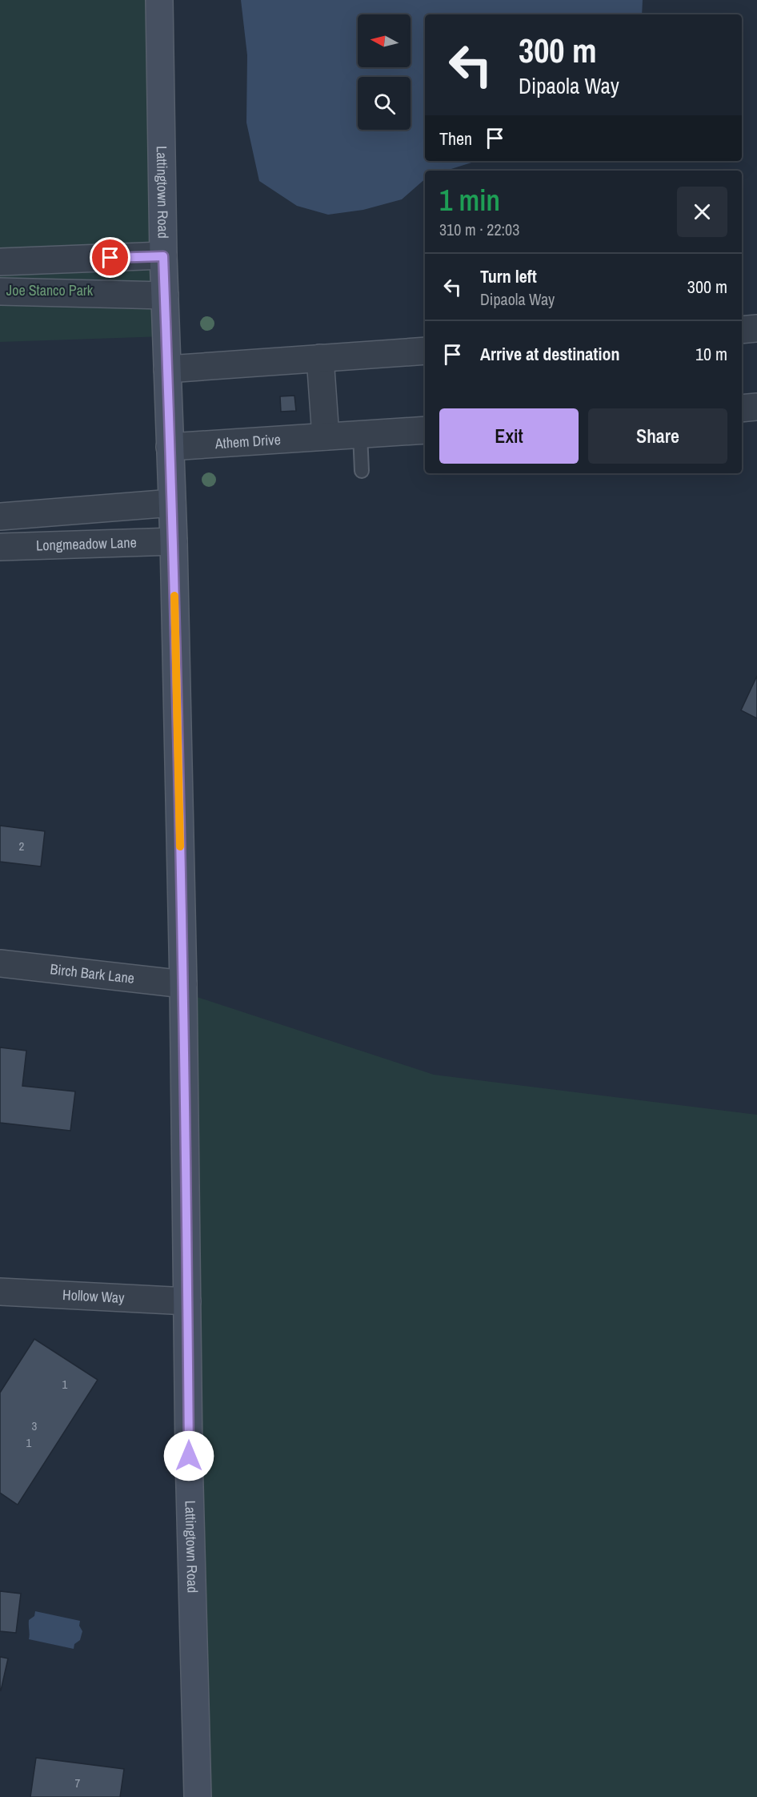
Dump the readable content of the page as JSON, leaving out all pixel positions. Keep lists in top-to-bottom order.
{
  "streets": {
    "street": [
      "Lattingtown Road",
      "Athem Drive",
      "Longmeadow Lane",
      "Birch Bark Lane",
      "Hollow Way"
    ]
  },
  "crossings": [
    ["Lattingtown Road", "Athem Drive"],
    ["Lattingtown Road", "Longmeadow Lane"],
    ["Lattingtown Road", "Birch Bark Lane"],
    ["Lattingtown Road", "Hollow Way"]
  ],
  "parks": ["Joe Stanco Park"],
  "house_numbers": [
    "2",
    "1",
    "3",
    "1",
    "7"
  ],
  "north": "left",
  "page": {
    "turn": ["300 m", "Dipaola Way"],
    "then": "Then",
    "heading": ["1 min", "310 m · 22:03"],
    "list": [
      {
        "name": "Turn left",
        "note": "Dipaola Way",
        "value": "300 m"
      },
      {
        "name": "Arrive at destination",
        "value": "10 m"
      }
    ],
    "buttons": ["Exit", "Share"]
  }
}
